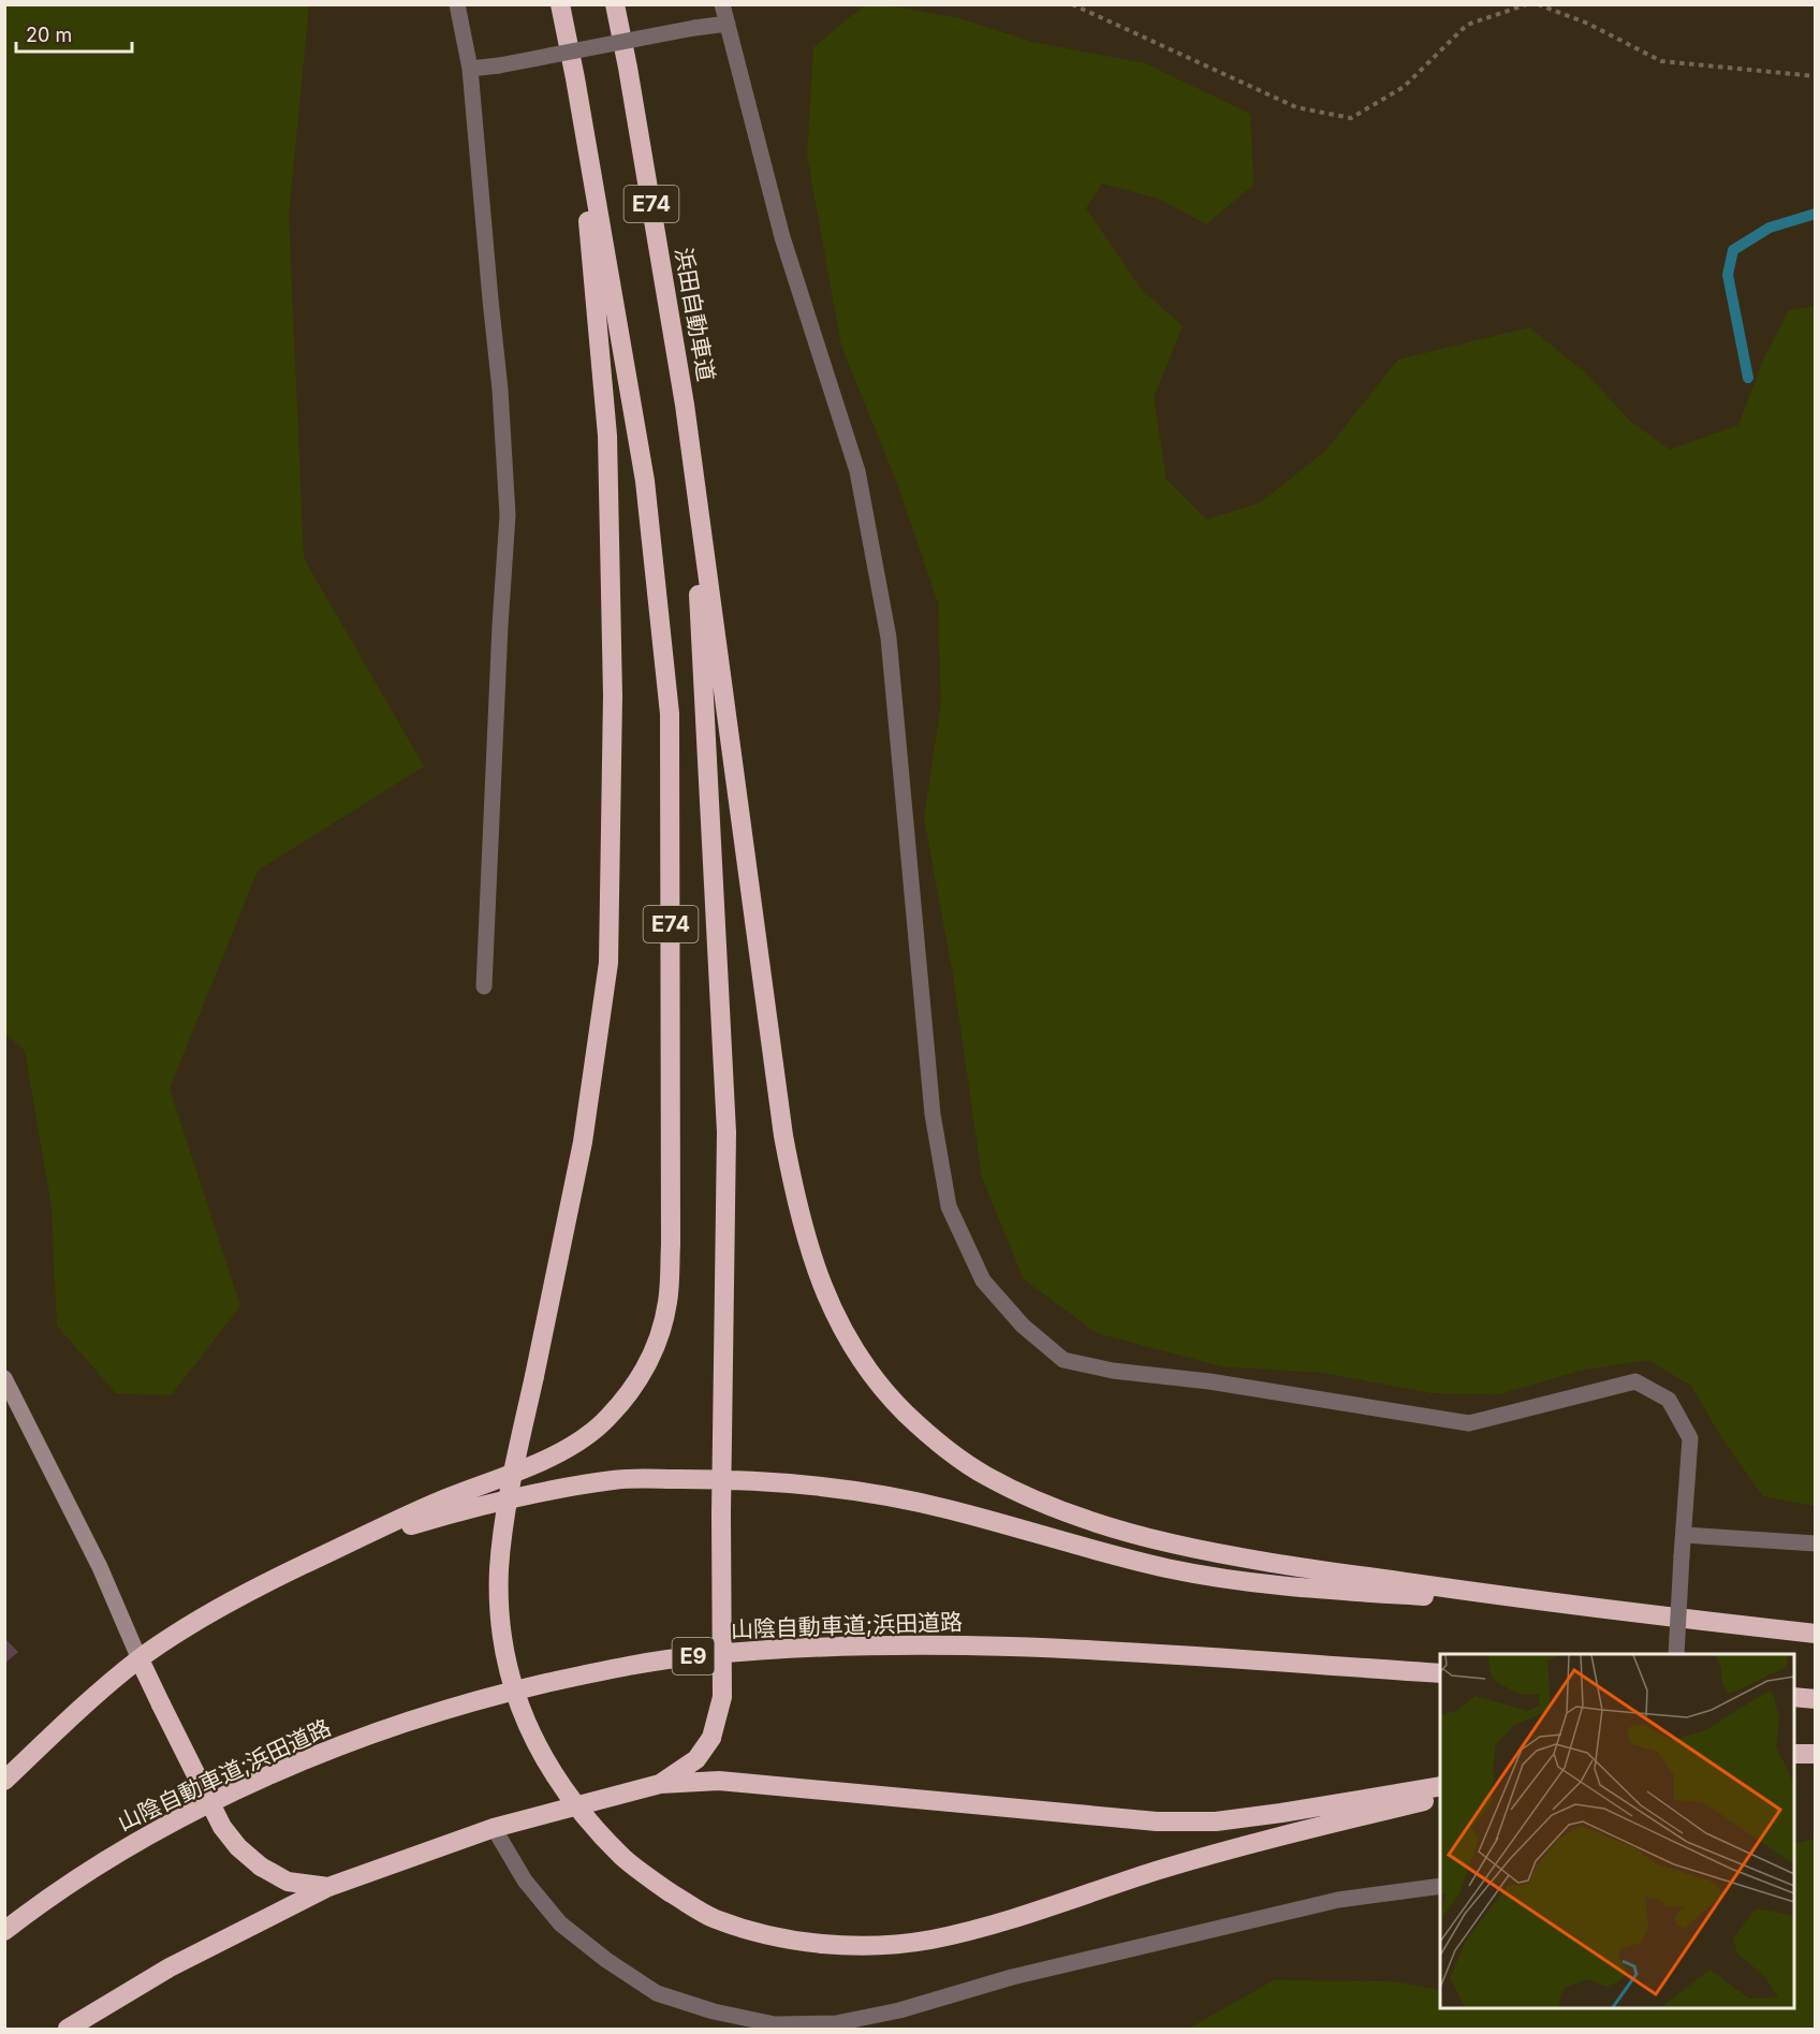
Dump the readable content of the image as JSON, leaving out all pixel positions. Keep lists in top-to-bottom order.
{
  "streets": {
    "highway": [
      "E74",
      "浜田自動車道",
      "山陰自動車道;浜田道路",
      "E9"
    ]
  },
  "scale_bar": "20 m"
}
